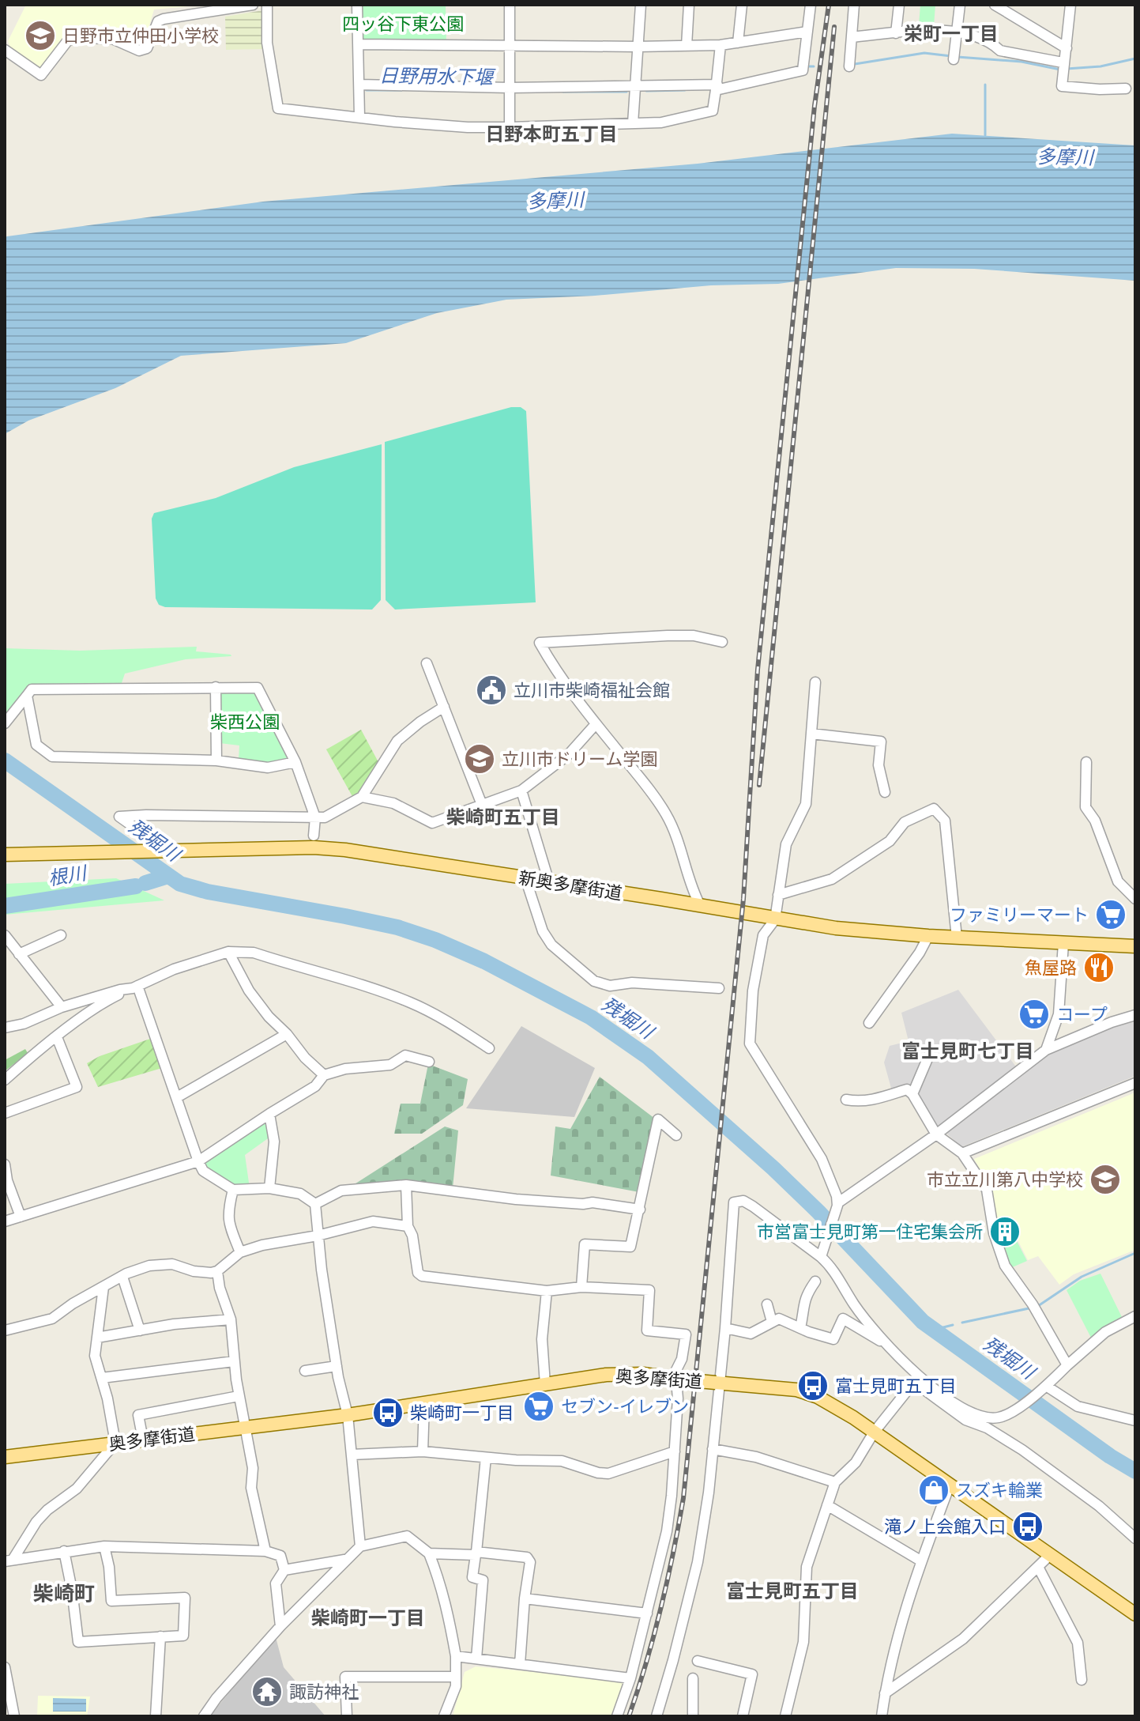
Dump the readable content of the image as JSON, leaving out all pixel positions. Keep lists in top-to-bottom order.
{
  "streets": {
    "main road": ["新奥多摩街道", "奥多摩街道"]
  },
  "districts": [
    "栄町一丁目",
    "日野本町五丁目",
    "柴崎町五丁目",
    "富士見町七丁目",
    "富士見町五丁目",
    "柴崎町",
    "柴崎町一丁目"
  ],
  "water": [
    "日野用水下堰",
    "多摩川",
    "残堀川",
    "根川"
  ],
  "parks": ["四ッ谷下東公園", "柴西公園"],
  "places": {
    "school or university": ["日野市立仲田小学校", "立川市ドリーム学園", "市立立川第八中学校"],
    "public building": ["立川市柴崎福祉会館"],
    "supermarket": ["ファミリーマート", "コープ", "セブン-イレブン"],
    "restaurant": ["魚屋路"],
    "building": ["市営富士見町第一住宅集会所"],
    "bus stop": ["富士見町五丁目", "柴崎町一丁目", "滝ノ上会館入口"],
    "shop": ["スズキ輪業"],
    "temple": ["諏訪神社"]
  }
}
